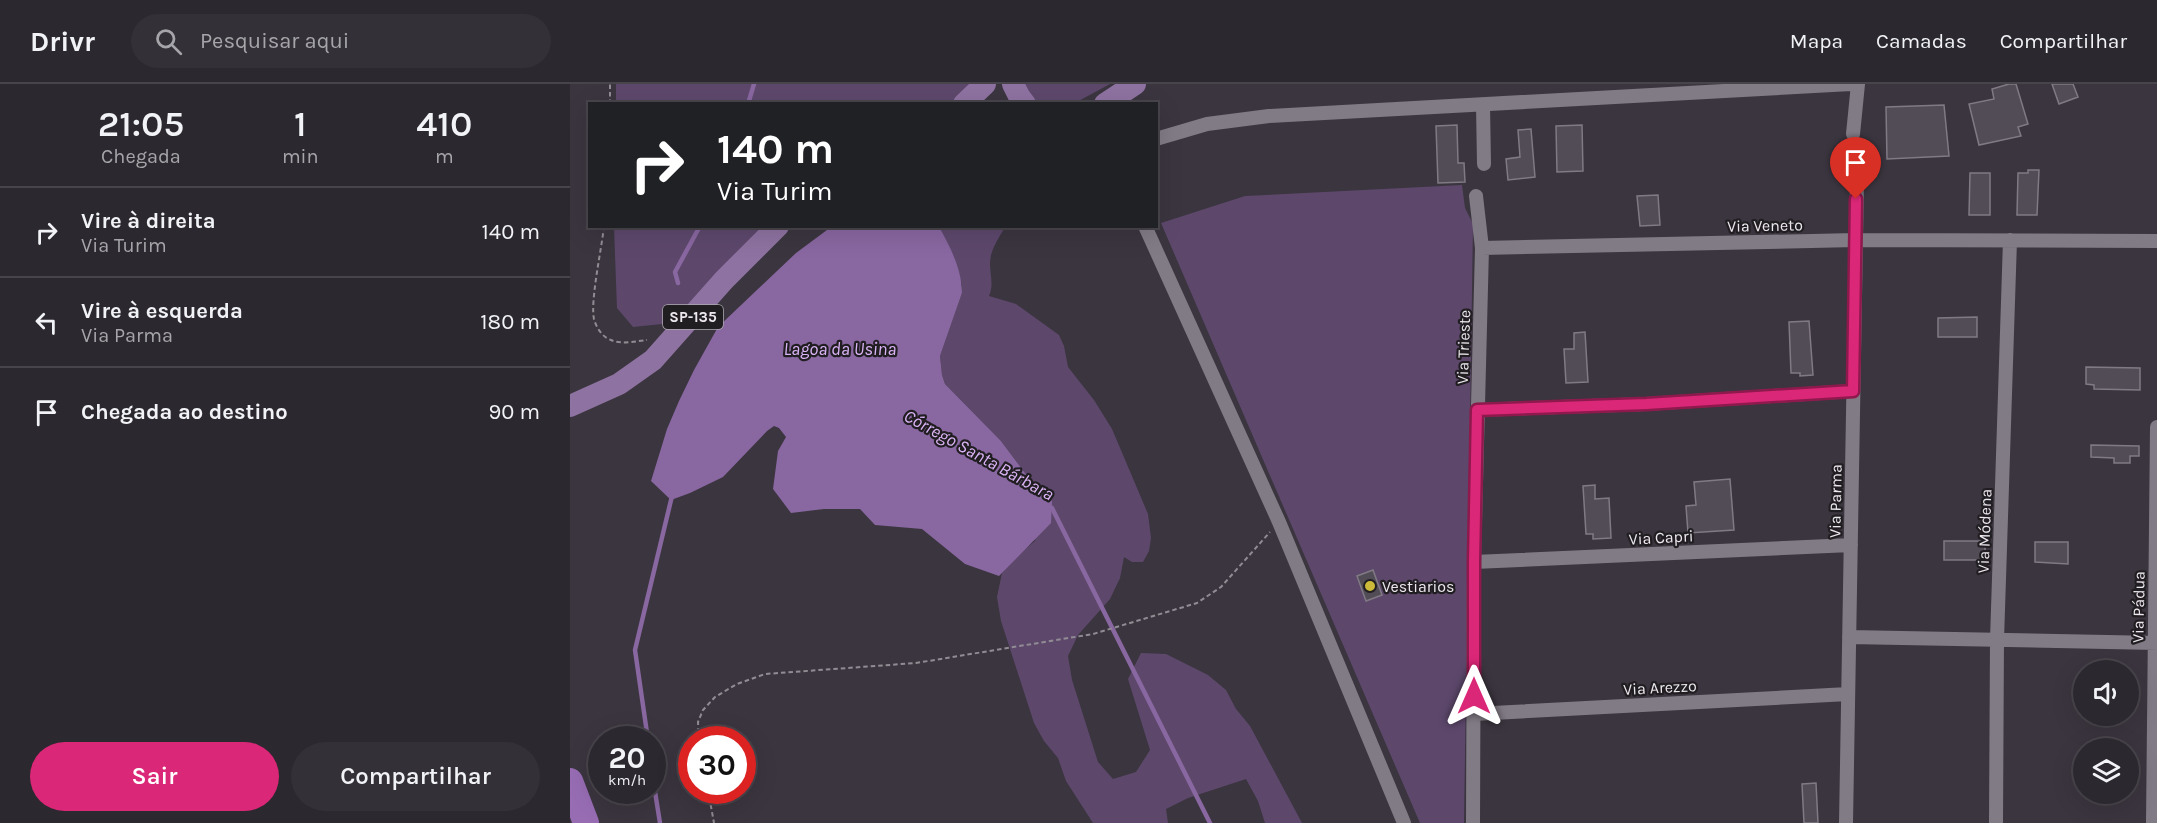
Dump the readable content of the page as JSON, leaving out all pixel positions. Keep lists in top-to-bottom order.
{
  "streets": {
    "main road": ["SP-135"],
    "street": [
      "Via Veneto",
      "Via Trieste",
      "Via Parma",
      "Via Módena",
      "Via Capri",
      "Via Pádua",
      "Via Arezzo"
    ]
  },
  "crossings": [
    ["Via Veneto", "Via Trieste"],
    ["Via Veneto", "Via Parma"],
    ["Via Veneto", "Via Módena"],
    ["Via Trieste", "Via Capri"],
    ["Via Trieste", "Via Arezzo"],
    ["Via Parma", "Via Capri"],
    ["Via Parma", "Via Arezzo"]
  ],
  "water": ["Lagoa da Usina", "Córrego Santa Bárbara"],
  "places": ["Vestiarios"],
  "page": {
    "header": "Drivr",
    "search": "Pesquisar aqui",
    "nav": ["Mapa", "Camadas", "Compartilhar"],
    "eta": [
      "21:05",
      "Chegada",
      "1",
      "min",
      "410",
      "m"
    ],
    "turn": ["140 m", "Via Turim"],
    "list": [
      {
        "name": "Vire à direita",
        "note": "Via Turim",
        "value": "140 m"
      },
      {
        "name": "Vire à esquerda",
        "note": "Via Parma",
        "value": "180 m"
      },
      {
        "name": "Chegada ao destino",
        "value": "90 m"
      }
    ],
    "speed": "20 km/h",
    "limit": "30",
    "buttons": ["Sair", "Compartilhar"]
  }
}
